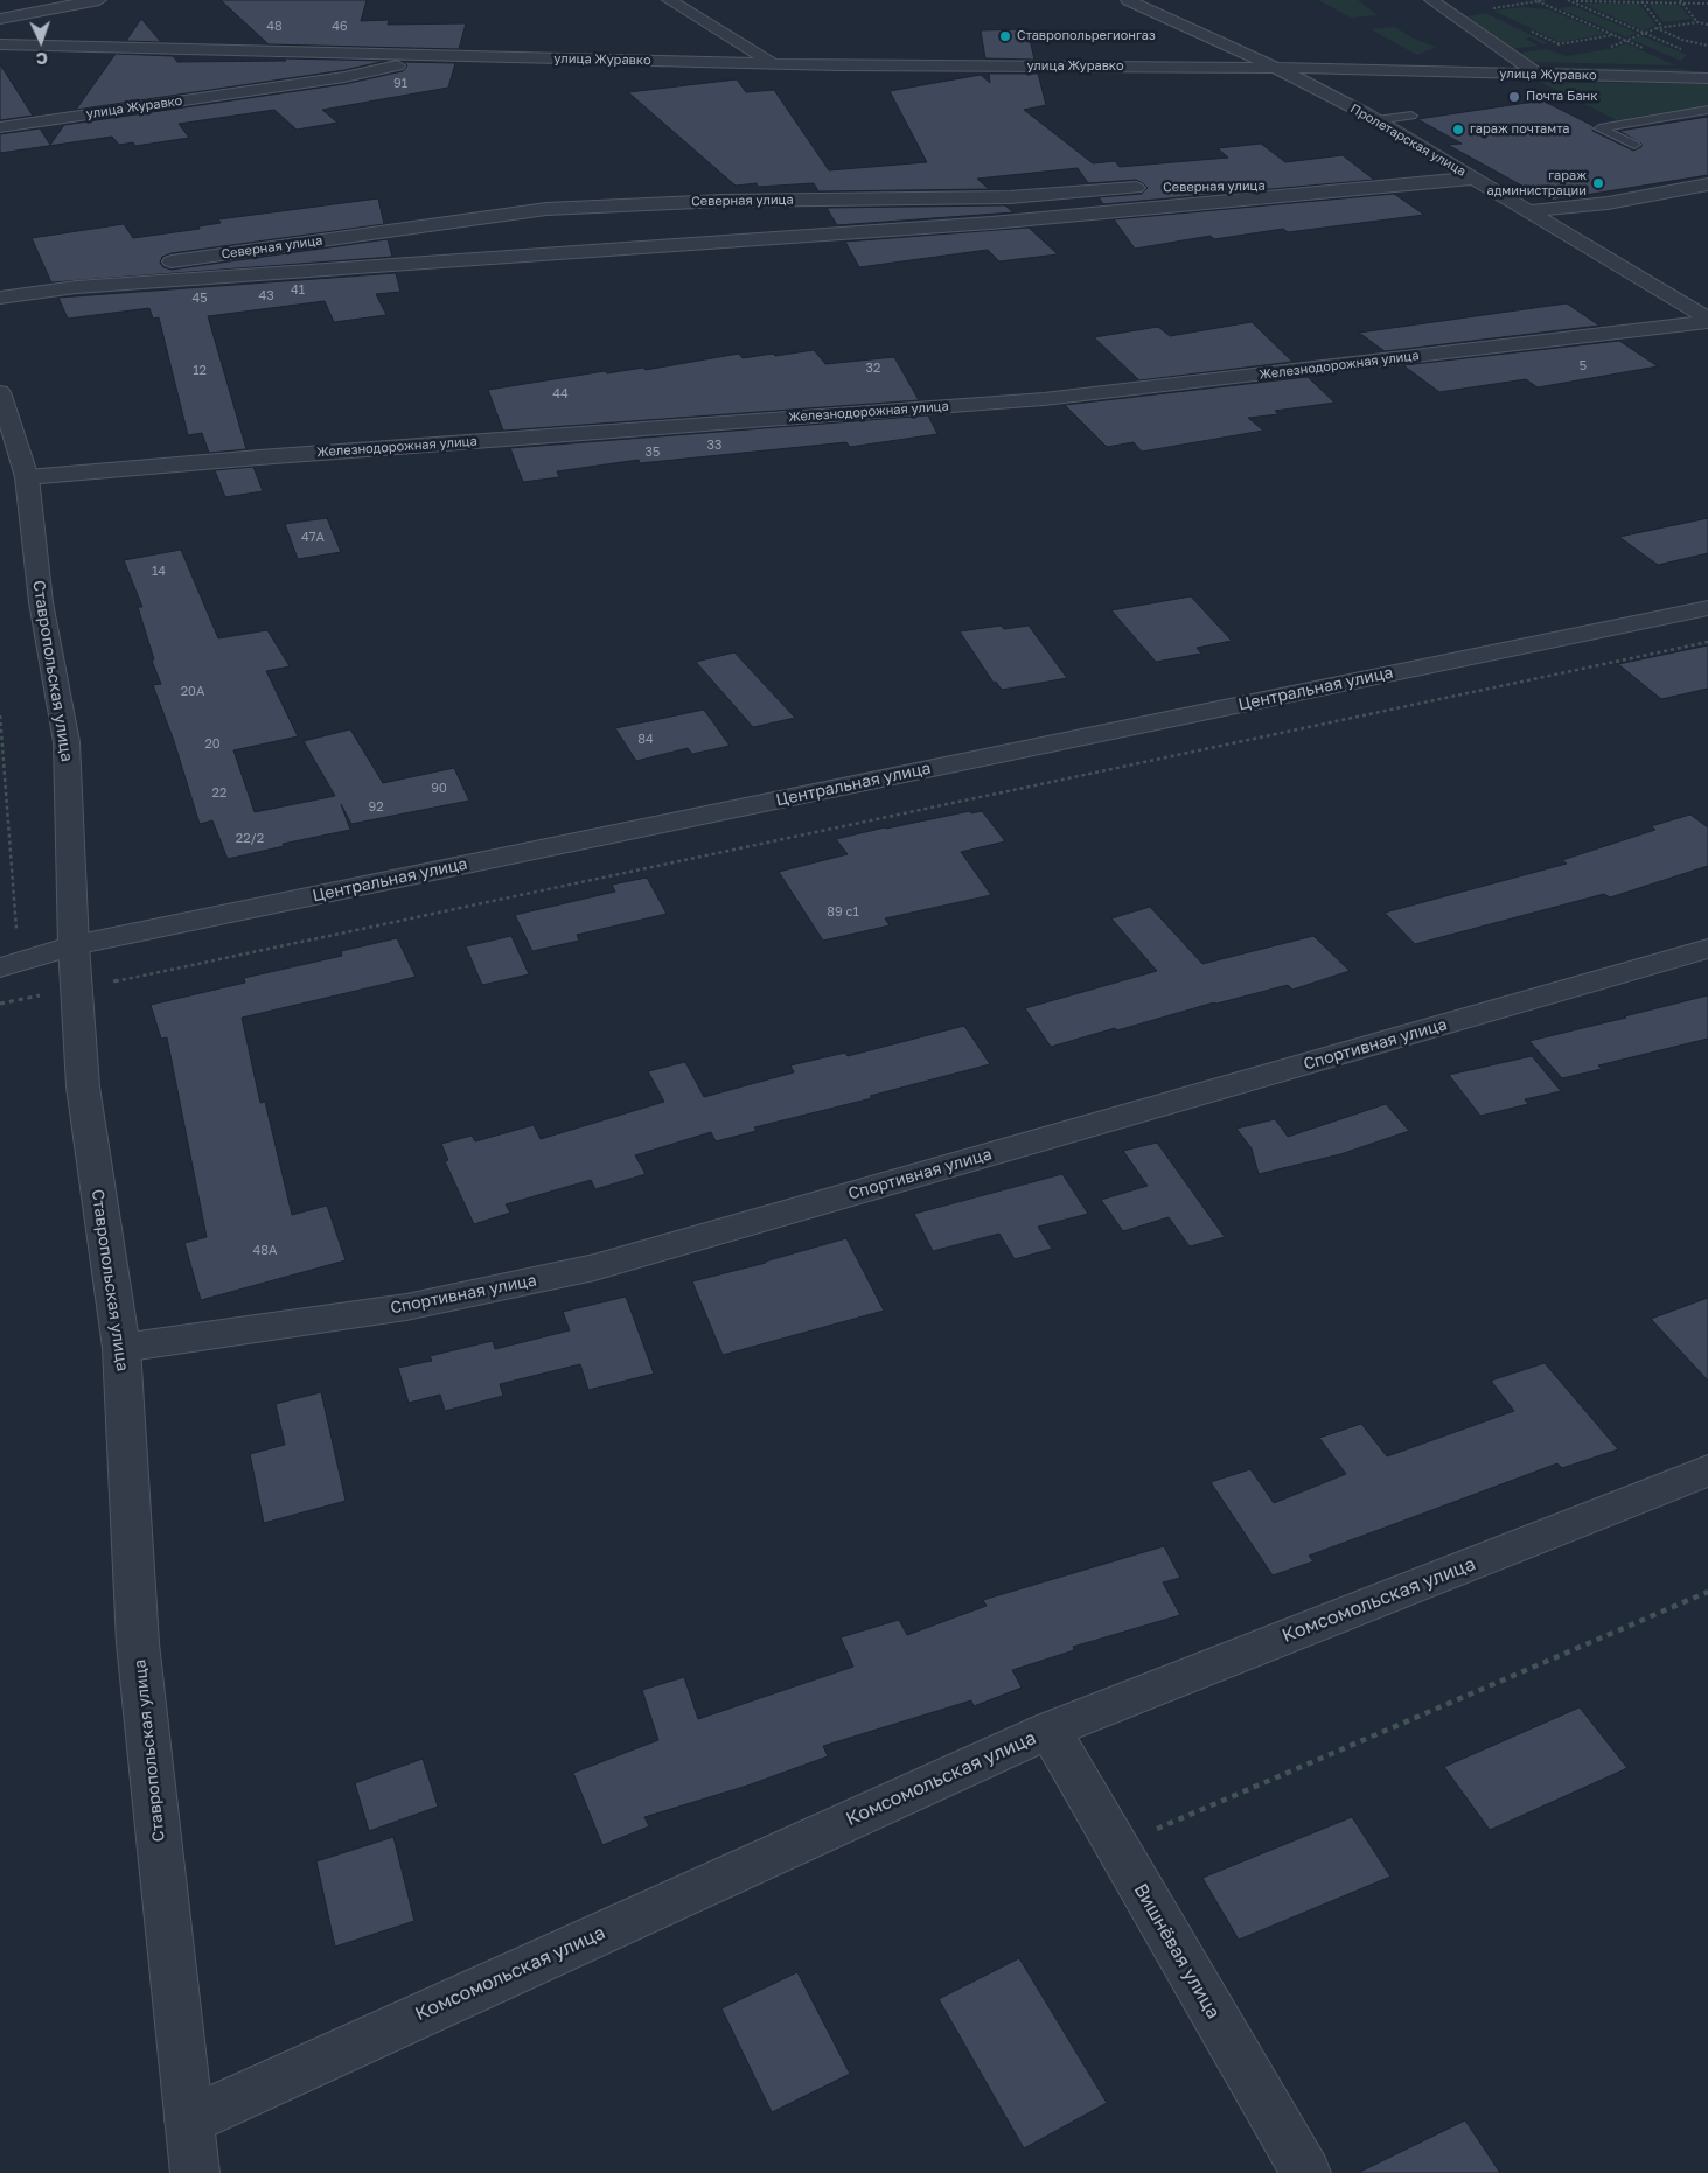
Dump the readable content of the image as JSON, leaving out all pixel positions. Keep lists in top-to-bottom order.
{
  "streets": {
    "street": [
      "улица Журавко",
      "Пролетарская улица",
      "Северная улица",
      "Железнодорожная улица",
      "Ставропольская улица",
      "Центральная улица",
      "Спортивная улица",
      "Комсомольская улица",
      "Вишнёвая улица"
    ]
  },
  "crossings": [
    ["улица Журавко", "Пролетарская улица"],
    ["Пролетарская улица", "Северная улица"],
    ["Пролетарская улица", "Железнодорожная улица"],
    ["Железнодорожная улица", "Ставропольская улица"],
    ["Ставропольская улица", "Центральная улица"],
    ["Ставропольская улица", "Спортивная улица"],
    ["Ставропольская улица", "Комсомольская улица"],
    ["Комсомольская улица", "Вишнёвая улица"]
  ],
  "places": [
    "Ставропольрегионгаз",
    "Почта Банк",
    "гараж почтамта",
    "гараж администрации"
  ],
  "house_numbers": [
    "48",
    "46",
    "91",
    "41",
    "43",
    "45",
    "5",
    "32",
    "12",
    "44",
    "33",
    "35",
    "47А",
    "14",
    "20А",
    "84",
    "20",
    "90",
    "22",
    "92",
    "22/2",
    "89 с1",
    "48А"
  ],
  "north": "bottom"
}
